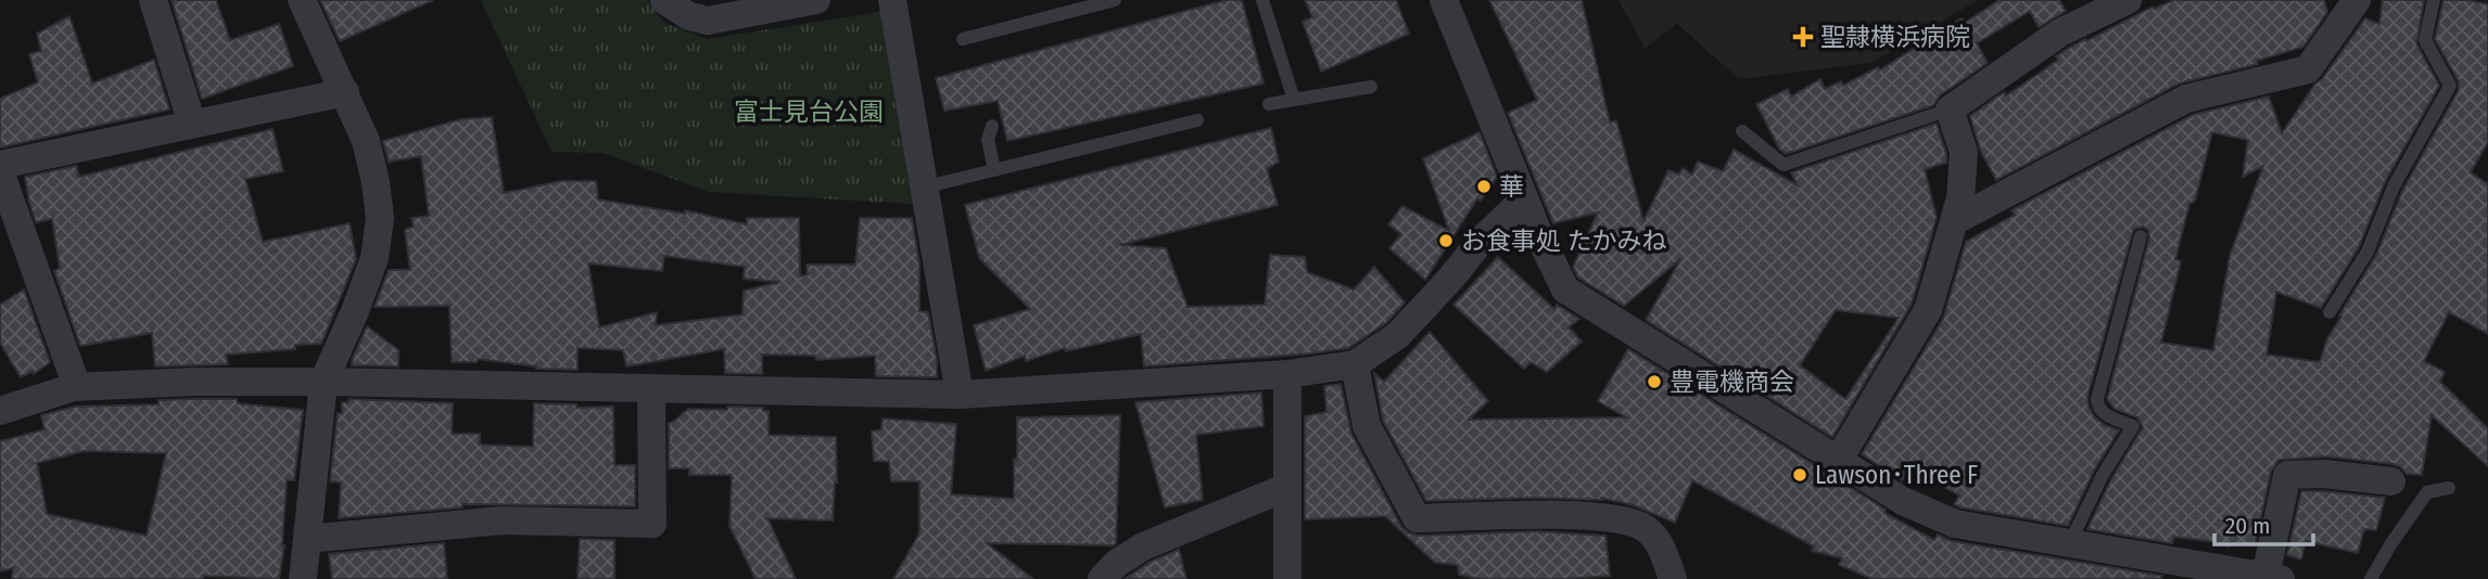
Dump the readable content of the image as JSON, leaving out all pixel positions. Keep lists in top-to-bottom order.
{
  "parks": ["富士見台公園"],
  "places": {
    "health": ["聖隷横浜病院"],
    "other": [
      "華",
      "お食事処 たかみね",
      "豊電機商会",
      "Lawson･Three F"
    ]
  },
  "scale_bar": "20 m"
}
